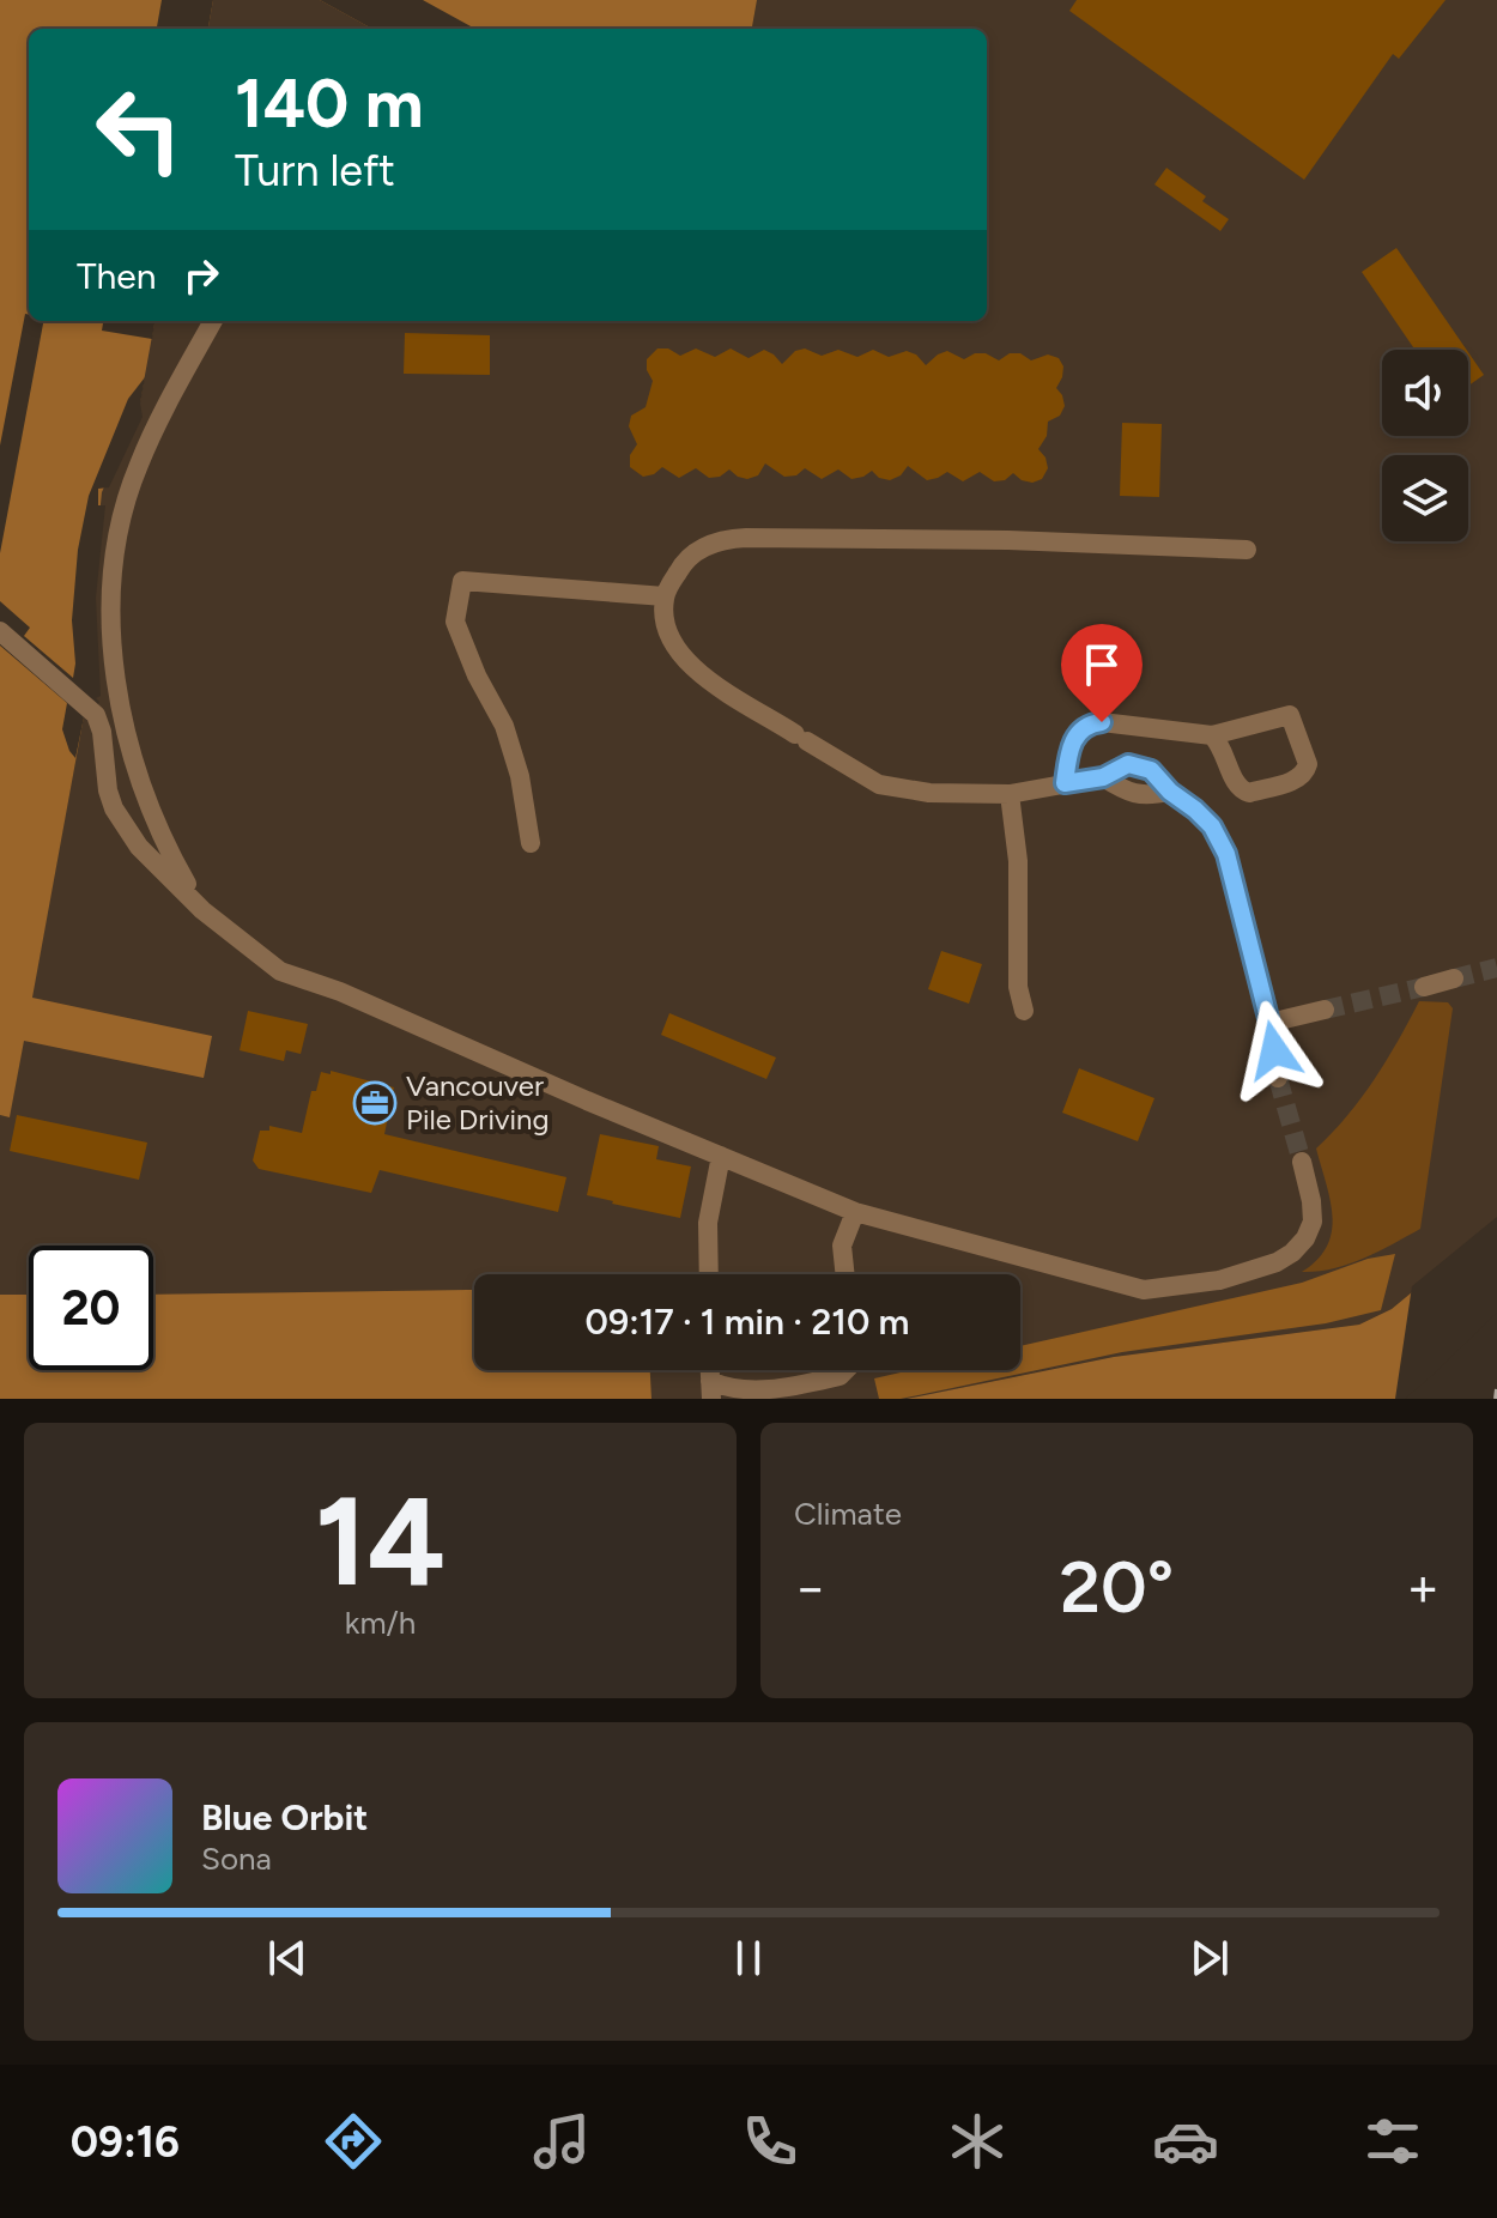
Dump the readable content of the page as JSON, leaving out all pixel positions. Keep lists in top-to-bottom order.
{
  "places": {
    "office": ["Vancouver Pile Driving"]
  },
  "page": {
    "turn": ["140 m", "Turn left"],
    "then": "Then",
    "limit": "20",
    "trip": "09:17 · 1 min · 210 m",
    "tile": [
      ["14", "km/h"],
      "Climate"
    ],
    "heat": ["−", "20°", "+"],
    "song": ["Blue Orbit", "Sona"],
    "tabs": "09:16"
  }
}
